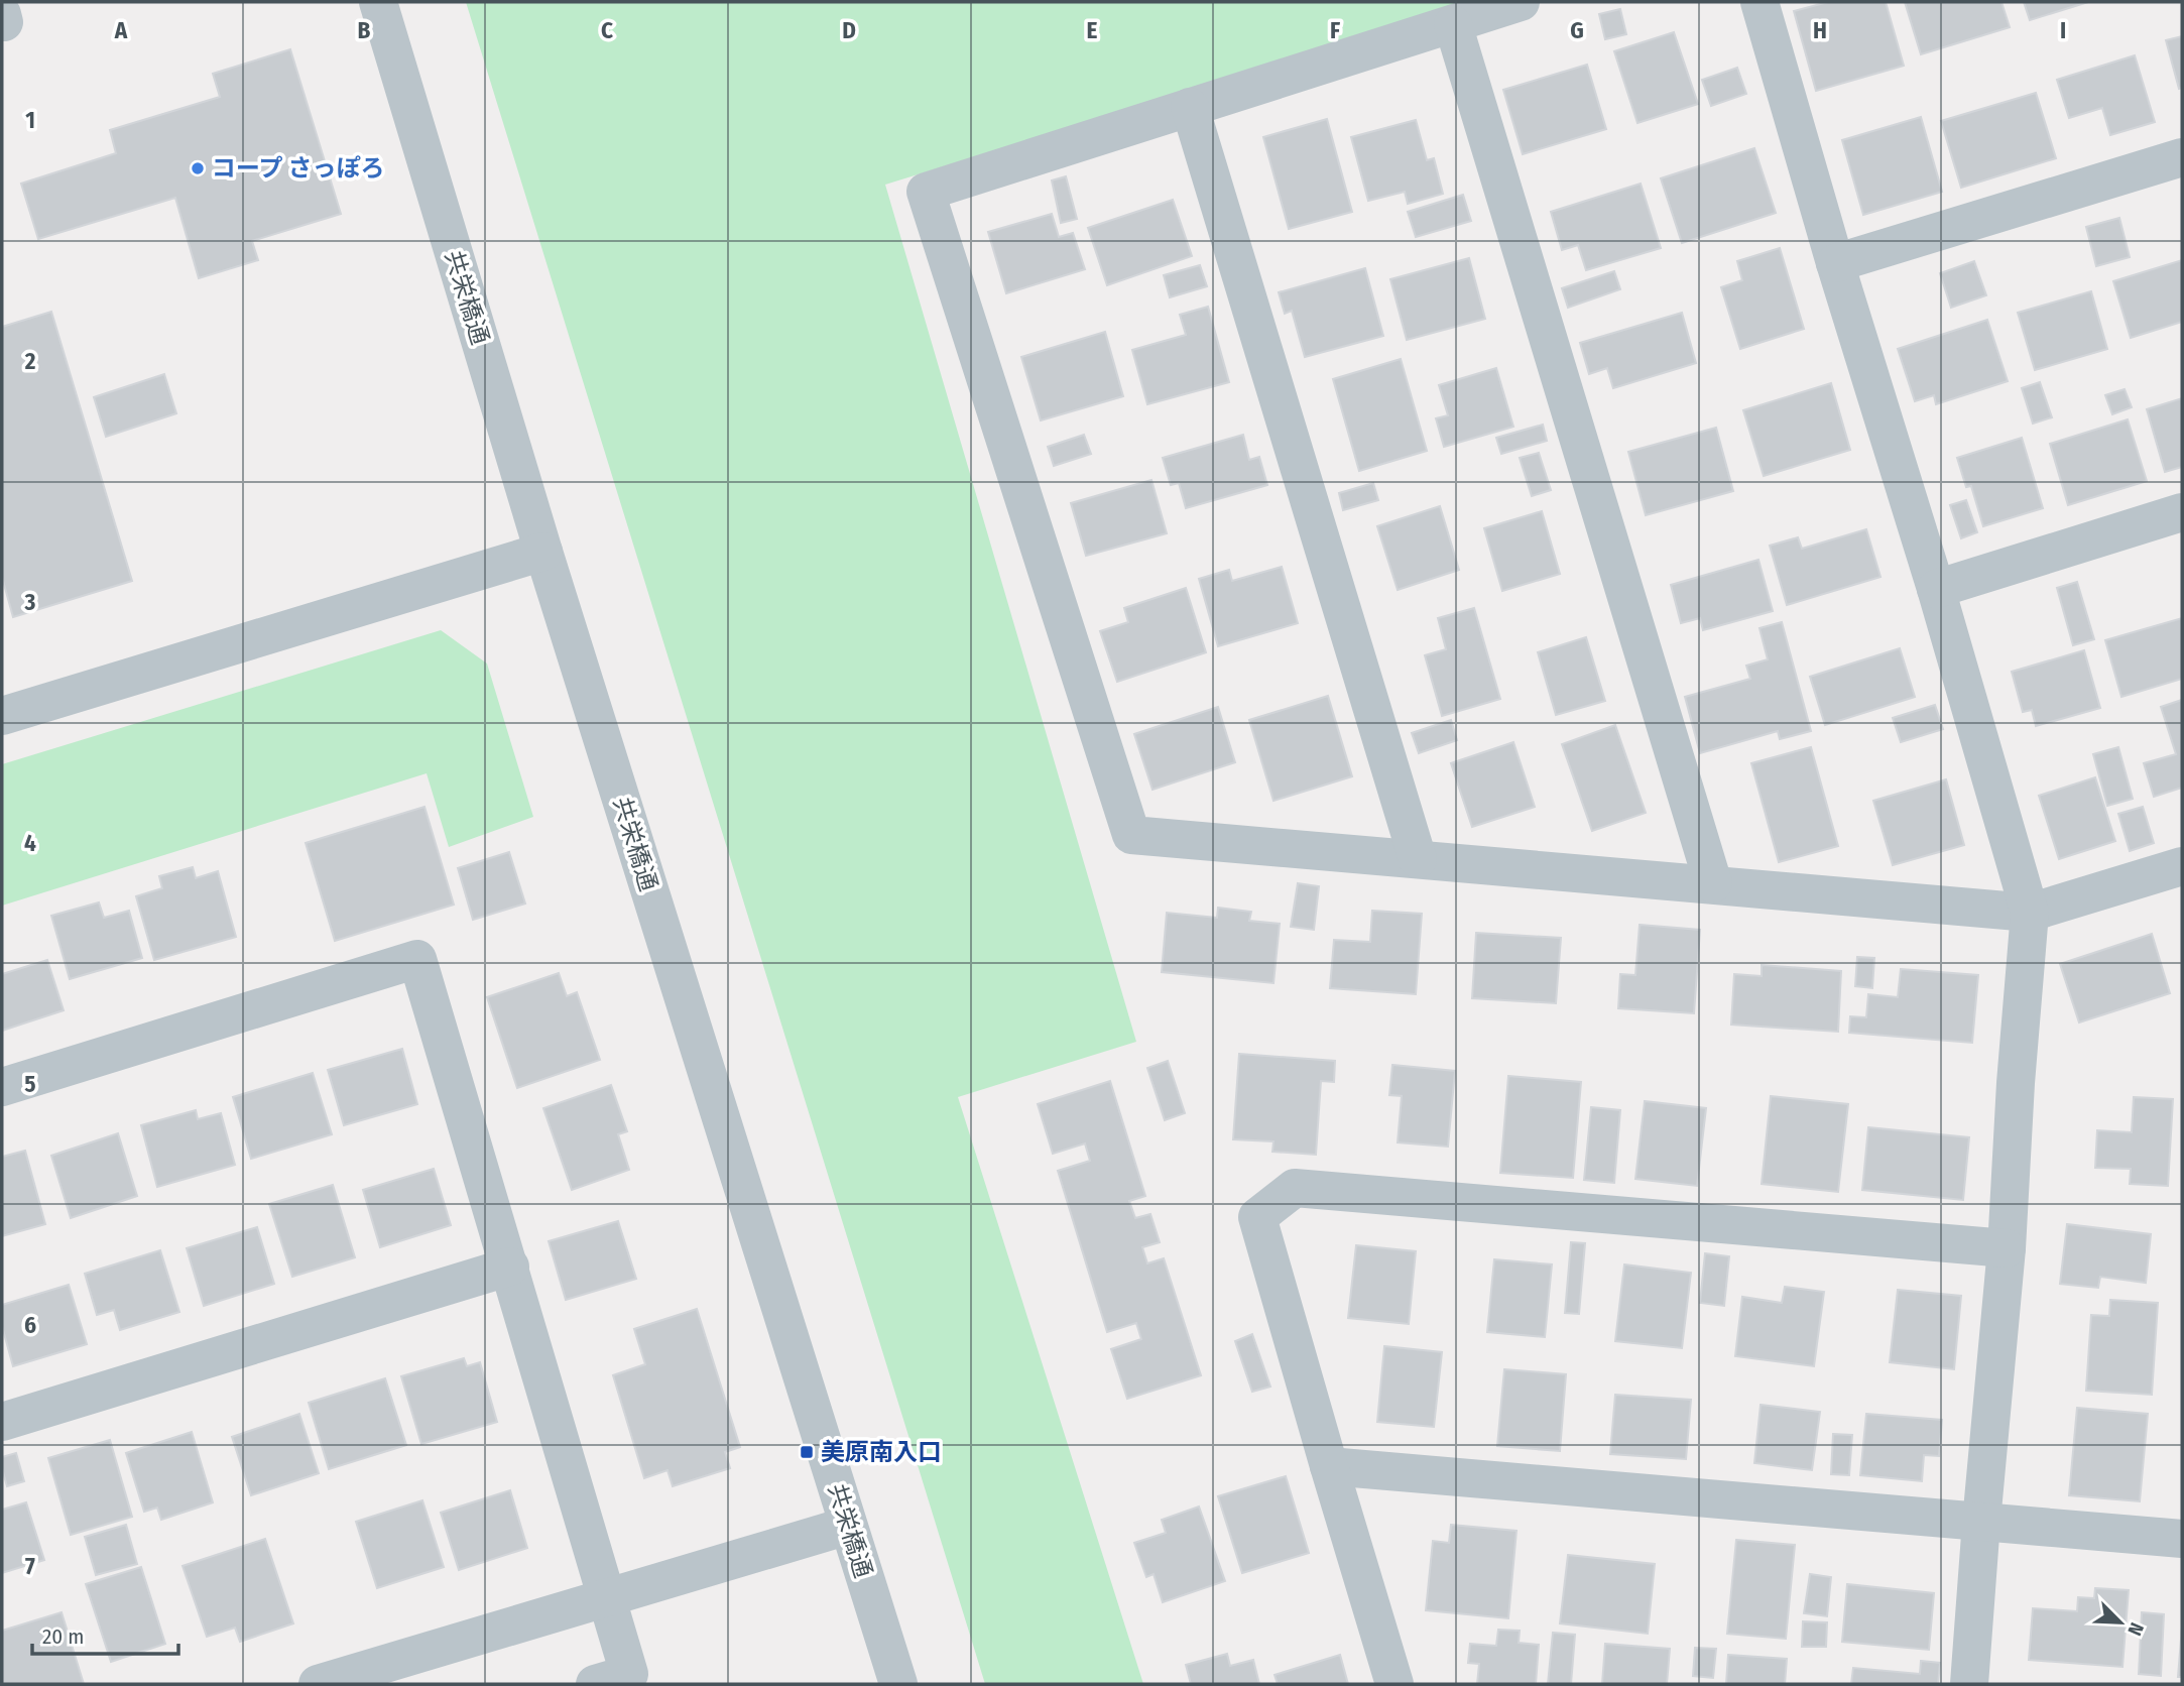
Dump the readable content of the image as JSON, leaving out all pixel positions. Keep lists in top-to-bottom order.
{
  "streets": {
    "street": ["共栄橋通"]
  },
  "places": {
    "other": ["コープ さっぽろ"],
    "transit": ["美原南入口"]
  },
  "scale_bar": "20 m",
  "north": "bottom right",
  "grid": {
    "columns": [
      "A",
      "B",
      "C",
      "D",
      "E",
      "F",
      "G",
      "H",
      "I"
    ],
    "rows": [
      "1",
      "2",
      "3",
      "4",
      "5",
      "6",
      "7"
    ]
  }
}
